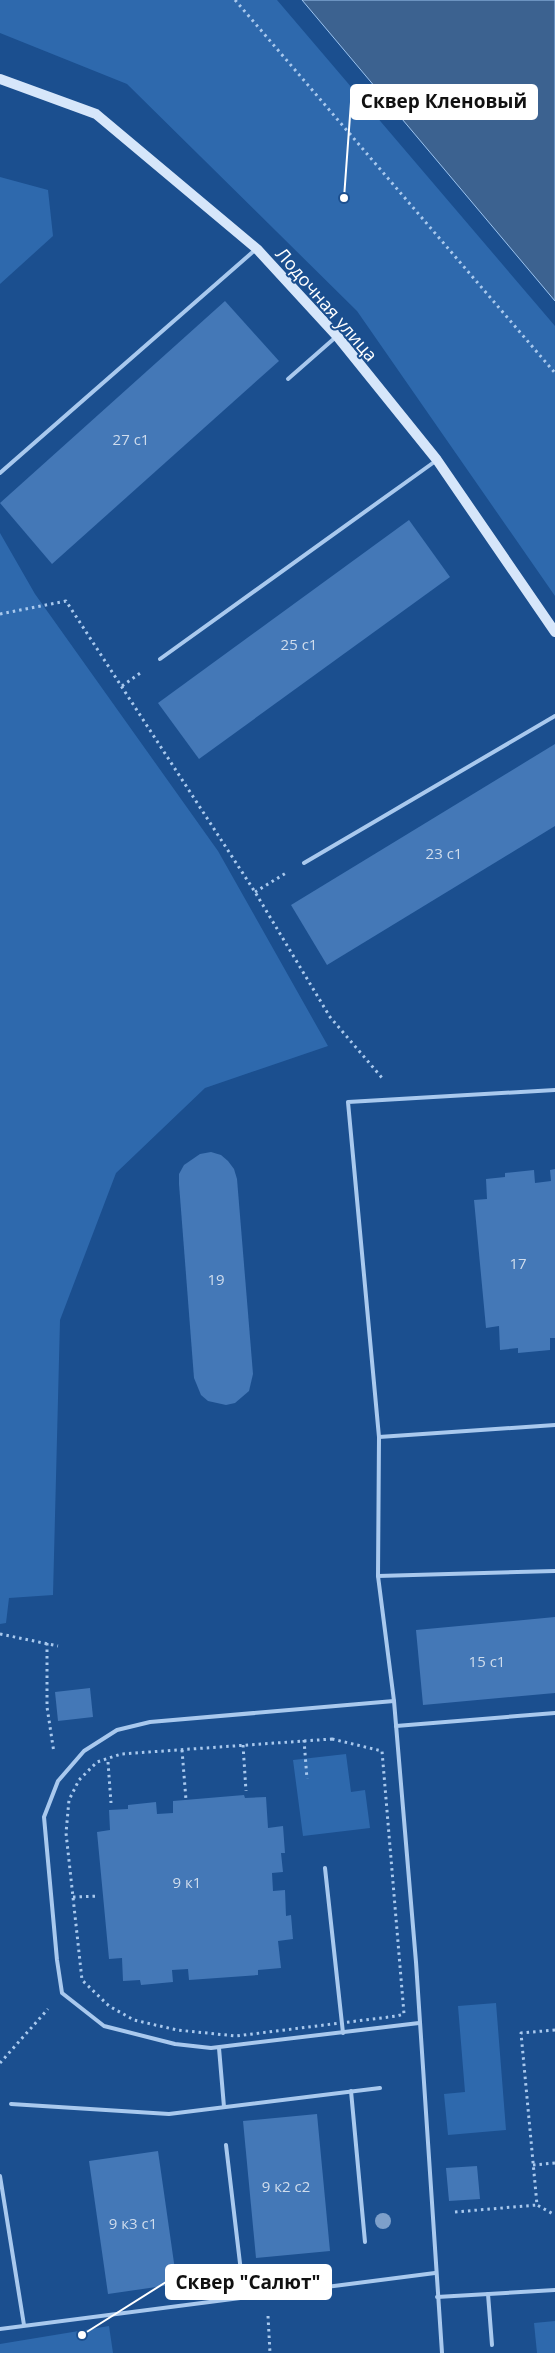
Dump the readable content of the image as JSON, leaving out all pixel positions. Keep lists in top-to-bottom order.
{
  "streets": {
    "street": ["Лодочная улица"]
  },
  "places": ["Сквер Кленовый", "Сквер \"Салют\""],
  "house_numbers": [
    "27 с1",
    "25 с1",
    "23 с1",
    "17",
    "19",
    "15 с1",
    "9 к1",
    "9 к2 с2",
    "9 к3 с1"
  ]
}
